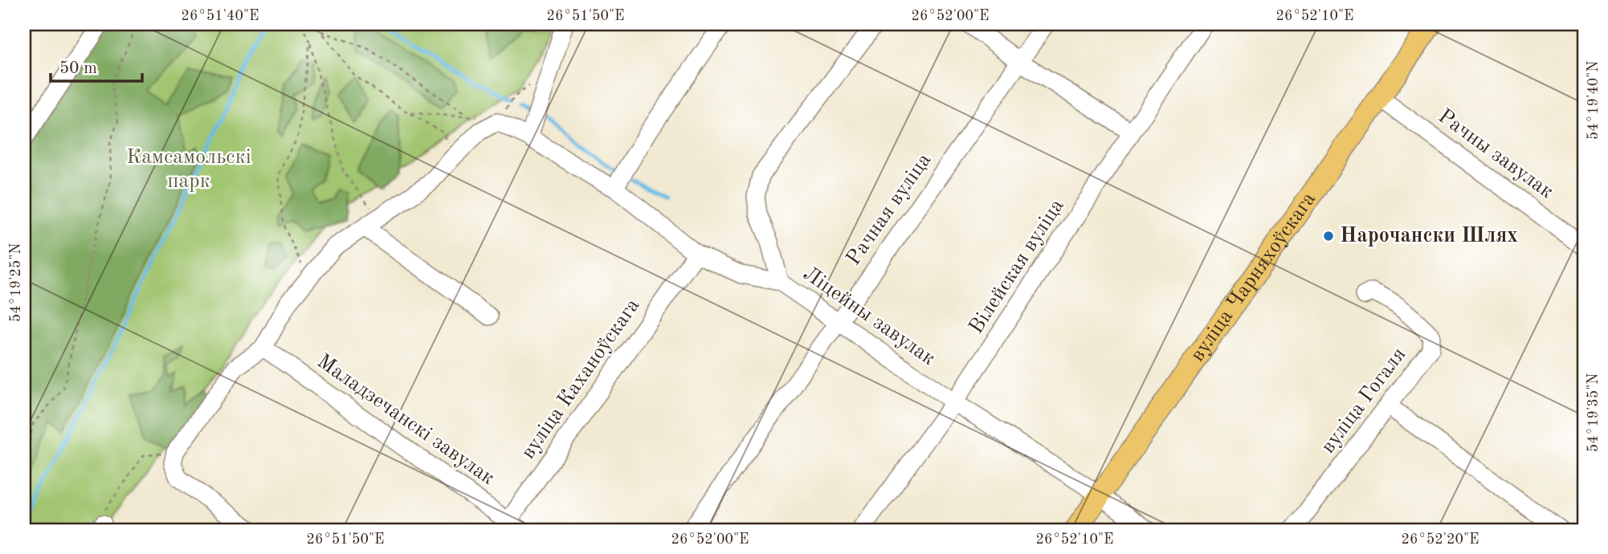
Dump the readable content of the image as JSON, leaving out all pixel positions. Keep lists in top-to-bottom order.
{
  "streets": {
    "main road": ["вуліца Чарняхоўскага"],
    "street": [
      "Рачны завулак",
      "Рачная вуліца",
      "Вілейская вуліца",
      "Ліцейны завулак",
      "вуліца Каханоўскага",
      "вуліца Гогаля",
      "Маладзечанскі завулак"
    ]
  },
  "crossings": [
    ["Рачны завулак", "вуліца Чарняхоўскага"],
    ["Рачная вуліца", "Ліцейны завулак"],
    ["Вілейская вуліца", "Ліцейны завулак"],
    ["вуліца Чарняхоўскага", "Ліцейны завулак"],
    ["Ліцейны завулак", "вуліца Каханоўскага"],
    ["вуліца Каханоўскага", "Маладзечанскі завулак"]
  ],
  "parks": ["Камсамольскі парк"],
  "places": ["Нарочански Шлях"],
  "scale_bar": "50 m",
  "coordinates": [
    "26°51'40\"E",
    "26°51'50\"E",
    "26°52'00\"E",
    "26°52'10\"E",
    "54°19'40\"N",
    "54°19'25\"N",
    "54°19'35\"N",
    "26°52'20\"E"
  ]
}
